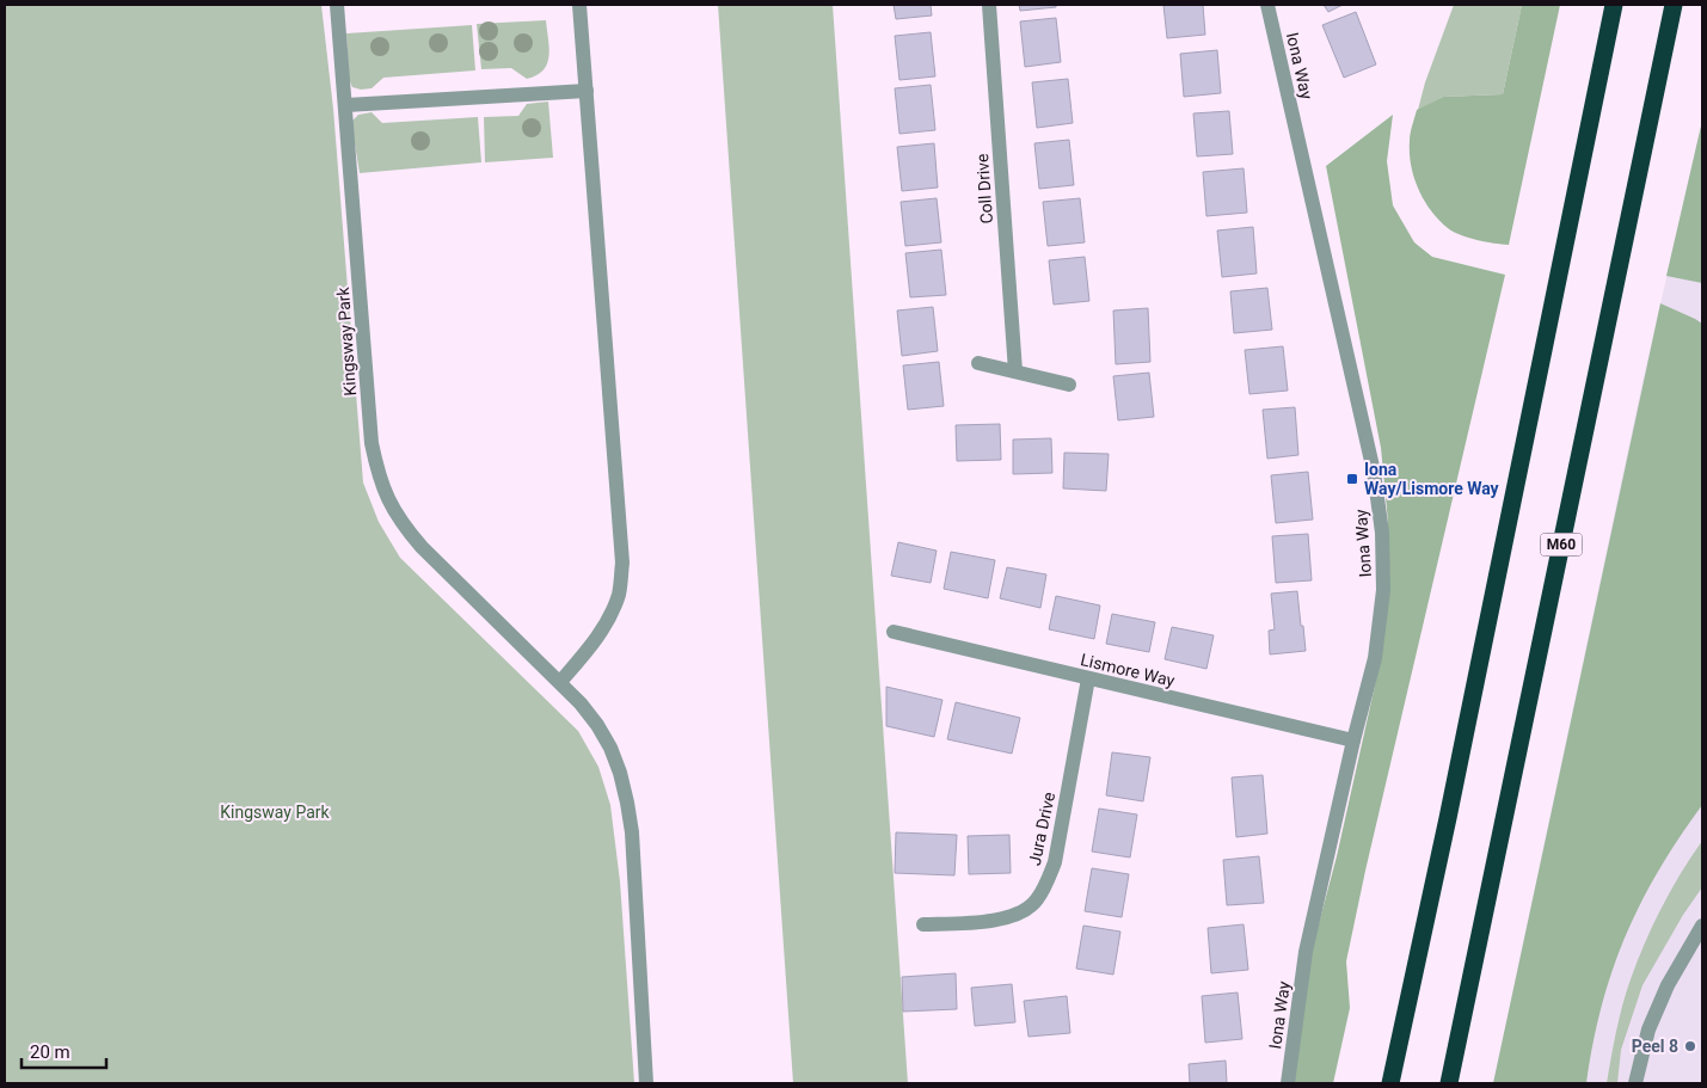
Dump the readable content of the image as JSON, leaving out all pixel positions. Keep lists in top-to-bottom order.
{
  "streets": {
    "highway": ["M60"],
    "street": [
      "Iona Way",
      "Coll Drive",
      "Kingsway Park",
      "Lismore Way",
      "Jura Drive"
    ]
  },
  "crossings": [
    ["Iona Way", "Lismore Way"],
    ["Lismore Way", "Jura Drive"]
  ],
  "parks": ["Kingsway Park"],
  "places": {
    "transit": ["Iona Way/Lismore Way"],
    "other": ["Peel 8"]
  },
  "scale_bar": "20 m"
}
